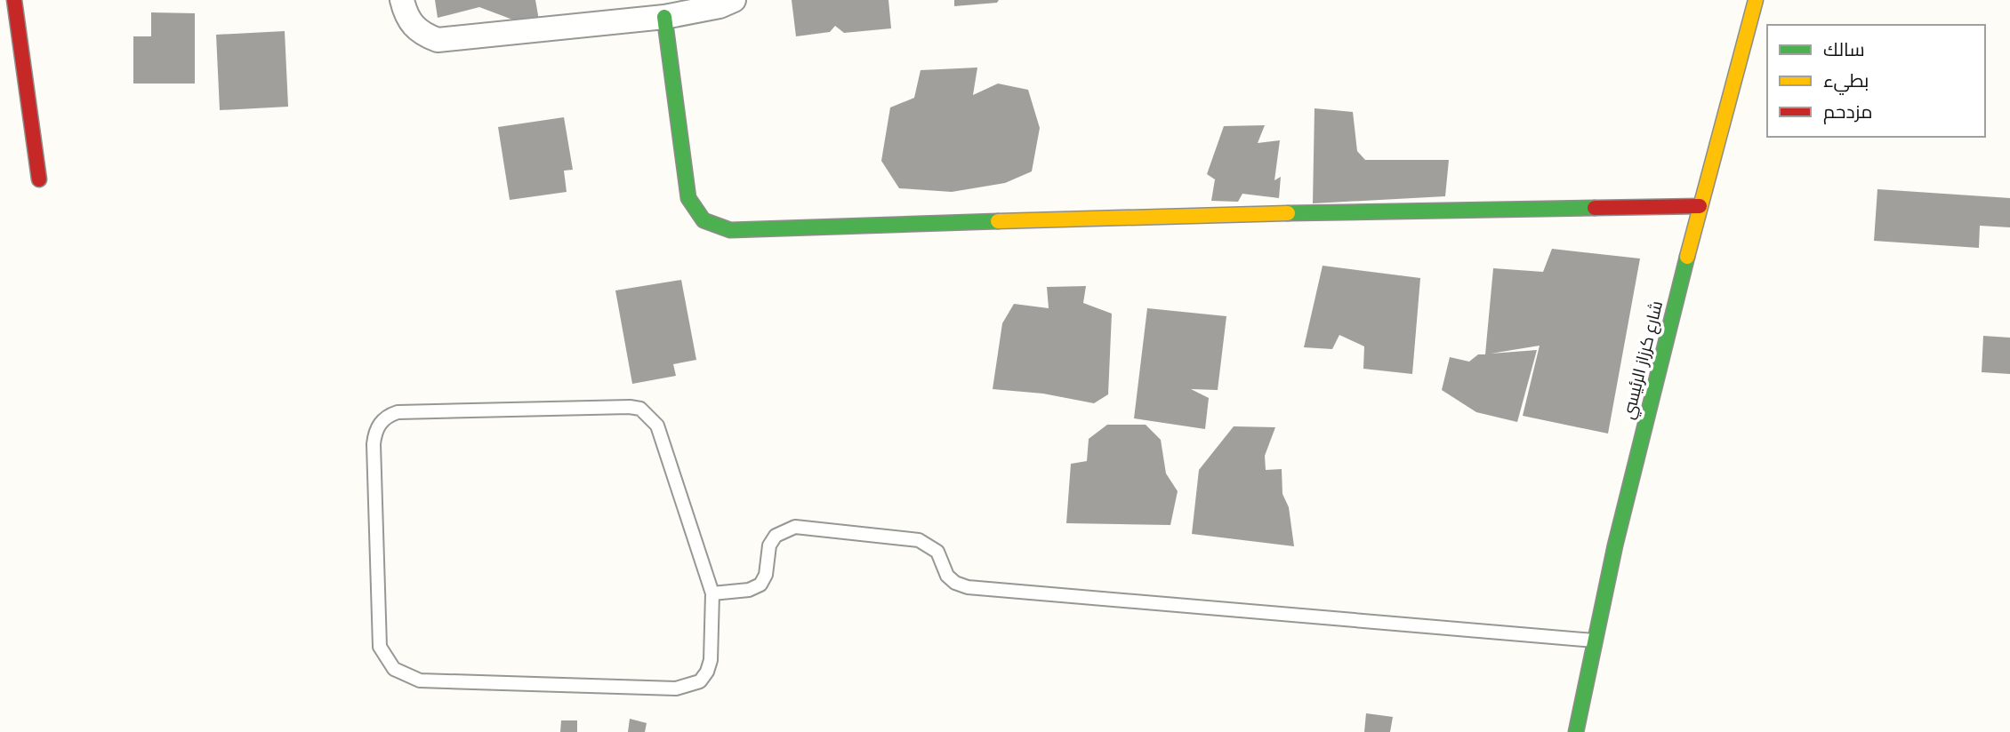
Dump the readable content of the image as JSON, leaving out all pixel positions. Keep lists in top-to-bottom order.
{
  "streets": {
    "street": ["شارع كرزاز الرئيسي"]
  },
  "legend": ["سالك", "بطيء", "مزدحم"]
}
